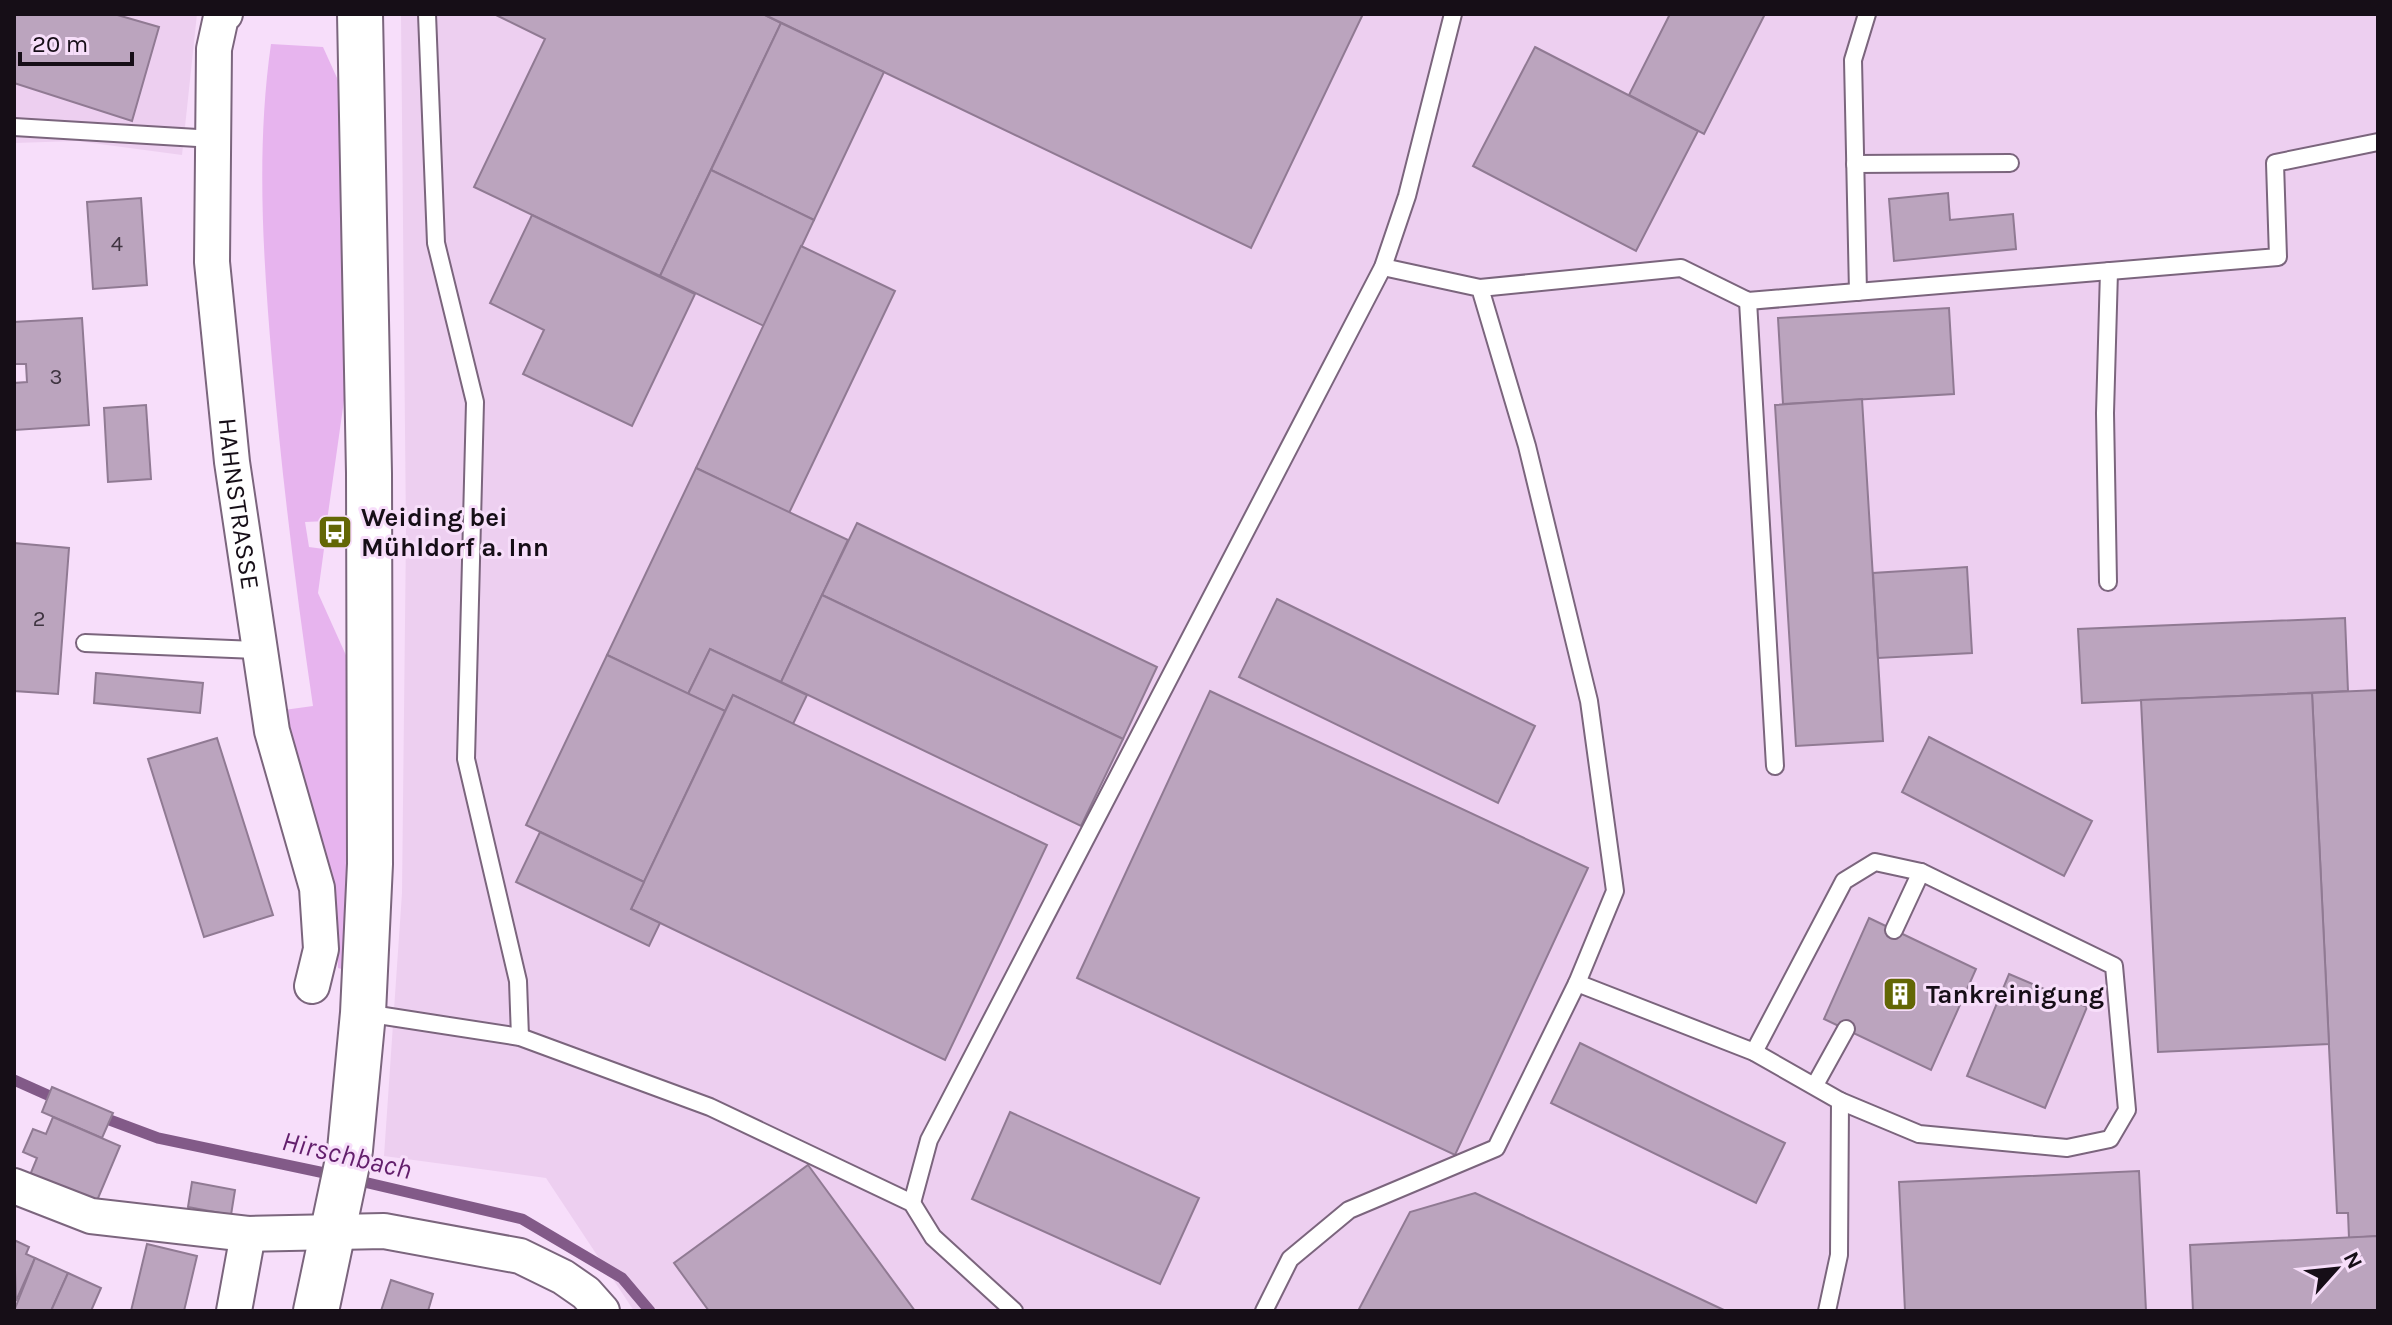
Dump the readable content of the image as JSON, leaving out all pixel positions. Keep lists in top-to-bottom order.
{
  "streets": {
    "street": ["HAHNSTRASSE"]
  },
  "water": ["Hirschbach"],
  "places": {
    "bus stop": ["Weiding bei Mühldorf a. Inn"],
    "building": ["Tankreinigung"]
  },
  "house_numbers": ["4", "3", "2"],
  "scale_bar": "20 m",
  "north": "top right"
}
